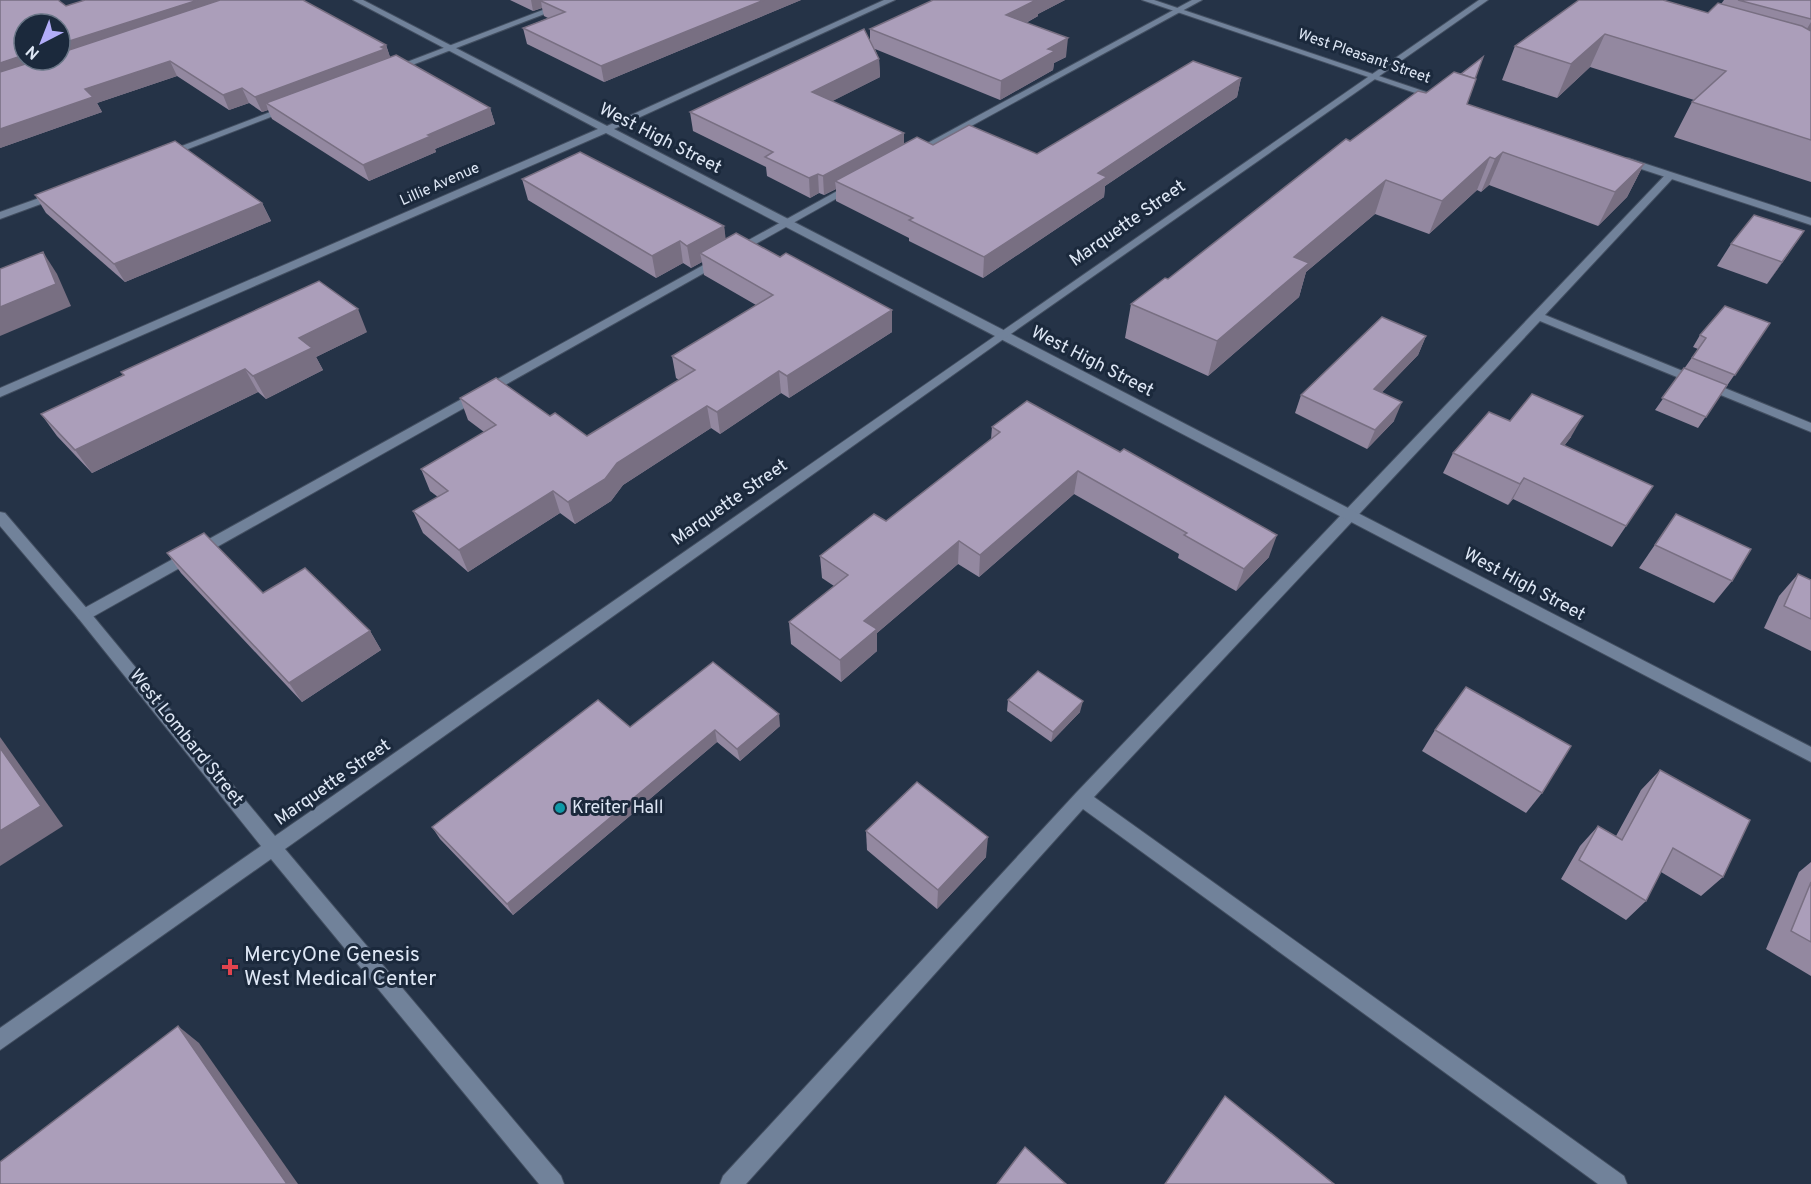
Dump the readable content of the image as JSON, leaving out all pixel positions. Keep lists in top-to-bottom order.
{
  "streets": {
    "street": [
      "West Pleasant Street",
      "West High Street",
      "Lillie Avenue",
      "Marquette Street",
      "West Lombard Street"
    ]
  },
  "crossings": [
    ["West Pleasant Street", "Marquette Street"],
    ["West High Street", "Lillie Avenue"],
    ["West High Street", "Marquette Street"],
    ["Marquette Street", "West Lombard Street"]
  ],
  "places": {
    "other": ["Kreiter Hall"],
    "health": ["MercyOne Genesis West Medical Center"]
  },
  "north": "bottom left"
}
